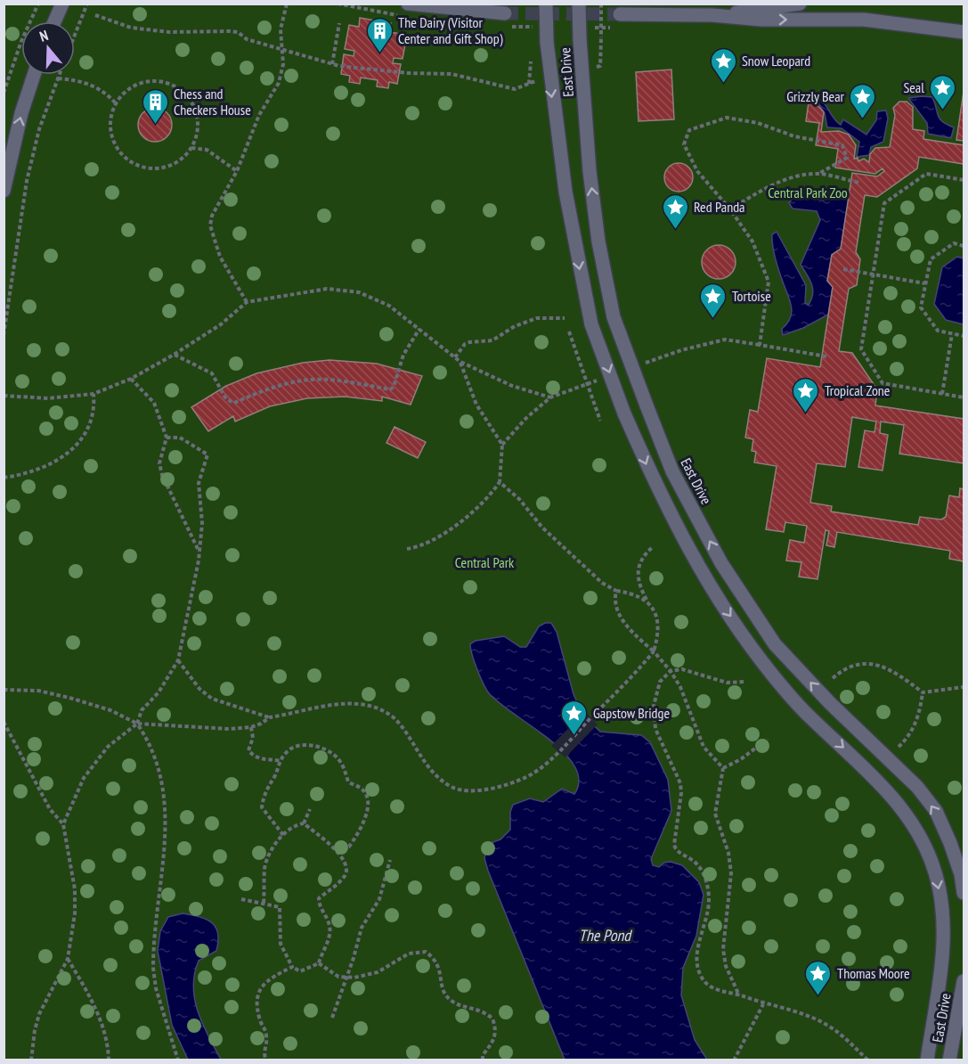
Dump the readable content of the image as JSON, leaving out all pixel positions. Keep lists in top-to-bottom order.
{
  "streets": {
    "street": ["East Drive"]
  },
  "water": ["The Pond"],
  "parks": ["Central Park Zoo", "Central Park"],
  "places": {
    "building": ["The Dairy (Visitor Center and Gift Shop)", "Chess and Checkers House"],
    "place": [
      "Snow Leopard",
      "Seal",
      "Grizzly Bear",
      "Red Panda",
      "Tortoise",
      "Tropical Zone",
      "Gapstow Bridge",
      "Thomas Moore"
    ]
  },
  "north": "top"
}
